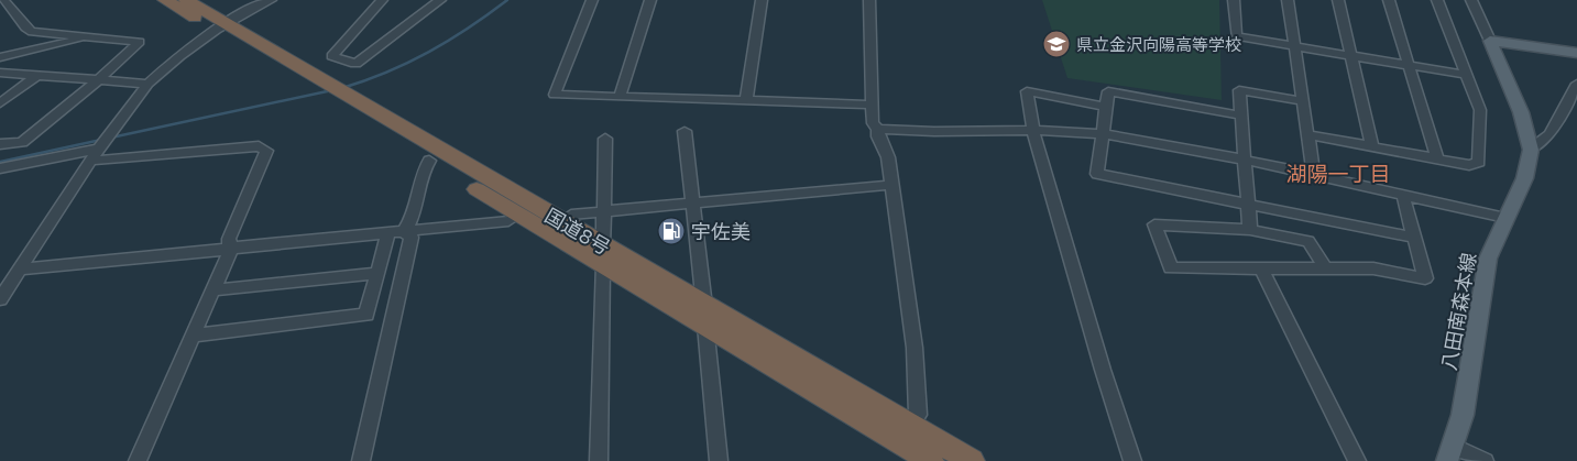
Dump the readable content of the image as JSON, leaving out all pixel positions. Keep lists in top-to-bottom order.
{
  "streets": {
    "highway": ["国道8号"],
    "main road": ["八田南森本線"]
  },
  "districts": ["湖陽一丁目"],
  "places": {
    "school or university": ["県立金沢向陽高等学校"],
    "fuel station": ["宇佐美"]
  }
}
